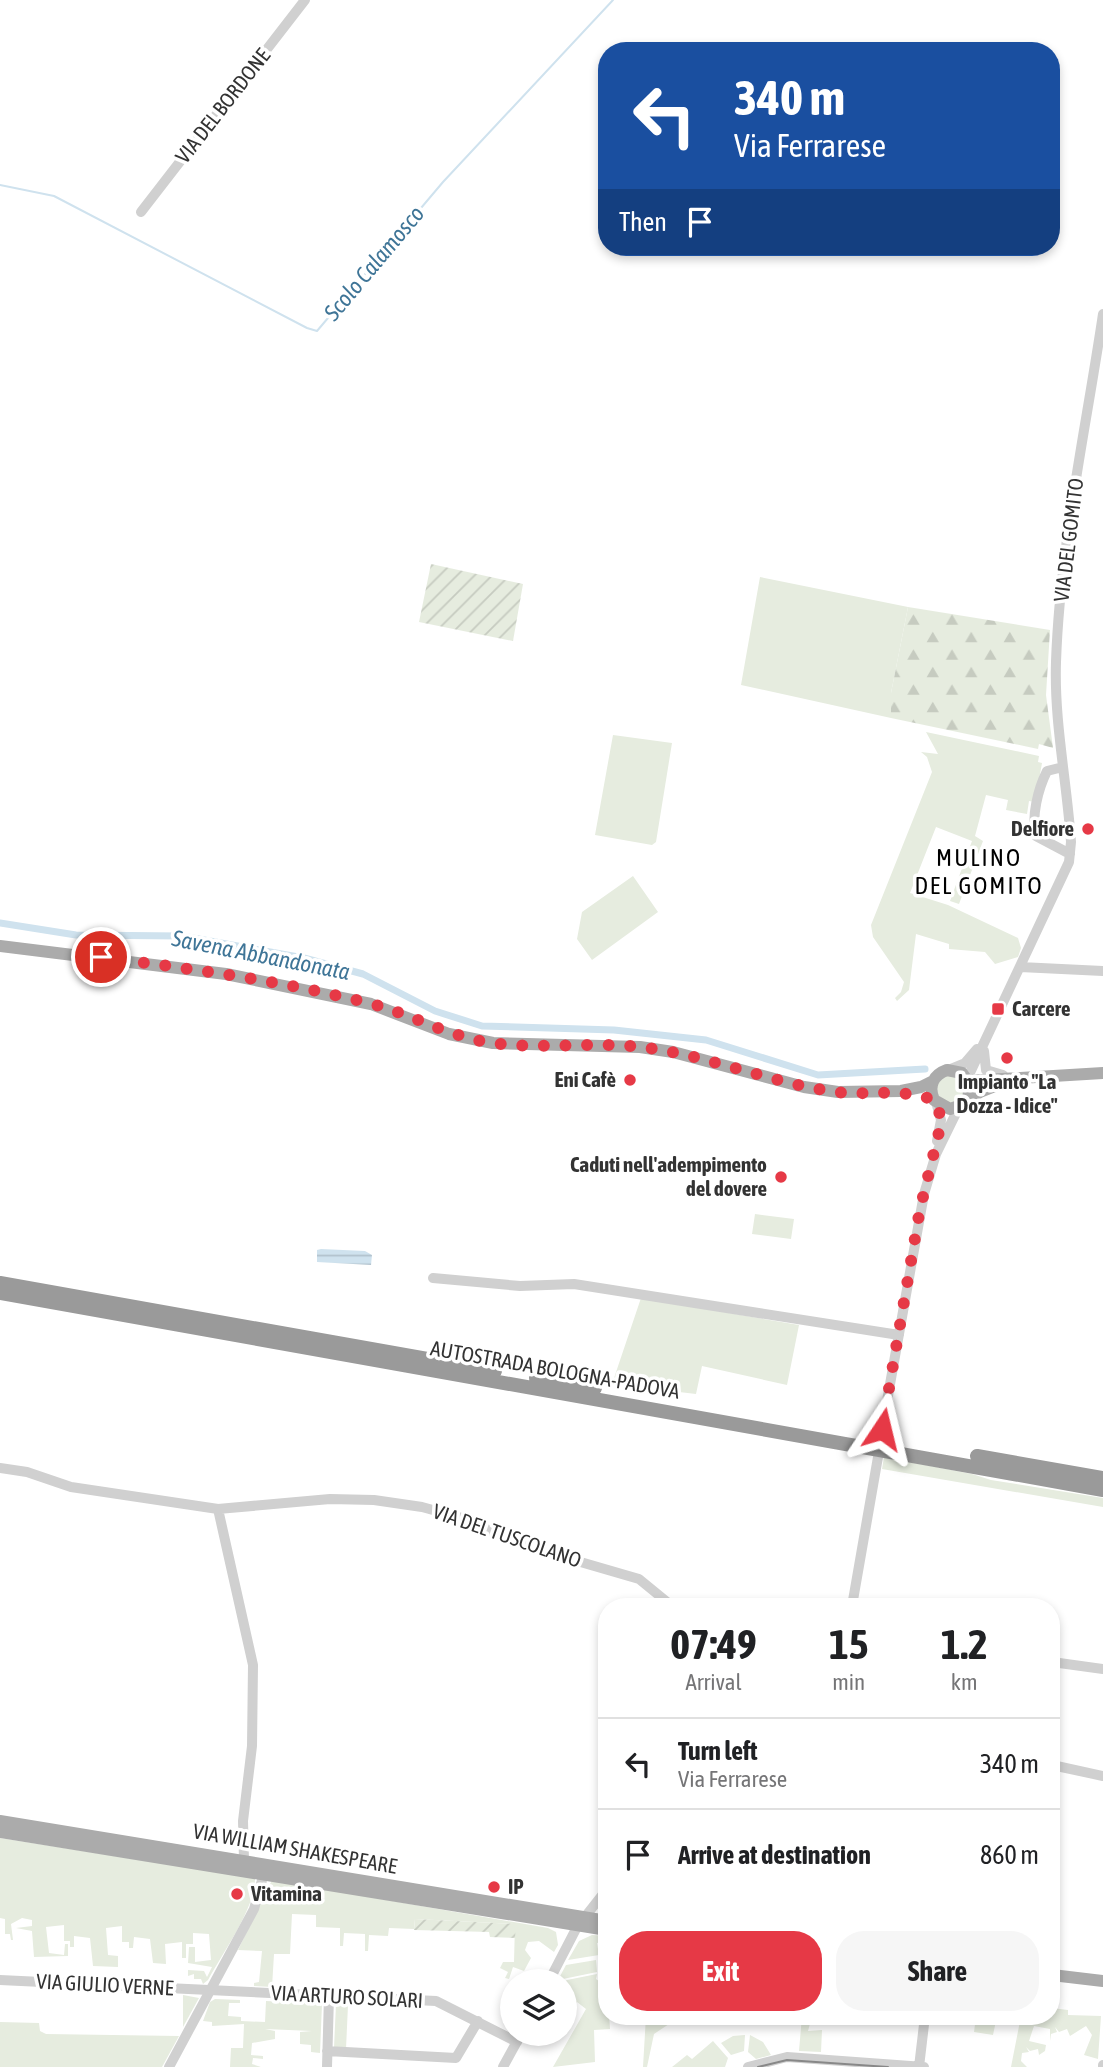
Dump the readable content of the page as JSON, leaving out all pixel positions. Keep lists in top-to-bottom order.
{
  "streets": {
    "highway": ["AUTOSTRADA BOLOGNA-PADOVA"],
    "main road": ["VIA WILLIAM SHAKESPEARE"],
    "street": [
      "VIA DEL BORDONE",
      "VIA DEL GOMITO",
      "VIA DEL TUSCOLANO",
      "VIA GIULIO VERNE",
      "VIA ARTURO SOLARI"
    ]
  },
  "crossings": [
    ["VIA GIULIO VERNE", "VIA ARTURO SOLARI"]
  ],
  "districts": ["MULINO DEL GOMITO"],
  "water": ["Scolo Calamosco", "Savena Abbandonata"],
  "places": {
    "other": [
      "Delfiore",
      "Impianto \"La Dozza - Idice\"",
      "Eni Cafè",
      "Caduti nell'adempimento del dovere",
      "IP",
      "Vitamina"
    ],
    "transit": ["Carcere"]
  },
  "page": {
    "turn": ["340 m", "Via Ferrarese"],
    "then": "Then",
    "eta": [
      "07:49",
      "Arrival",
      "15",
      "min",
      "1.2",
      "km"
    ],
    "list": [
      {
        "name": "Turn left",
        "note": "Via Ferrarese",
        "value": "340 m"
      },
      {
        "name": "Arrive at destination",
        "value": "860 m"
      }
    ],
    "buttons": ["Exit", "Share"]
  }
}
